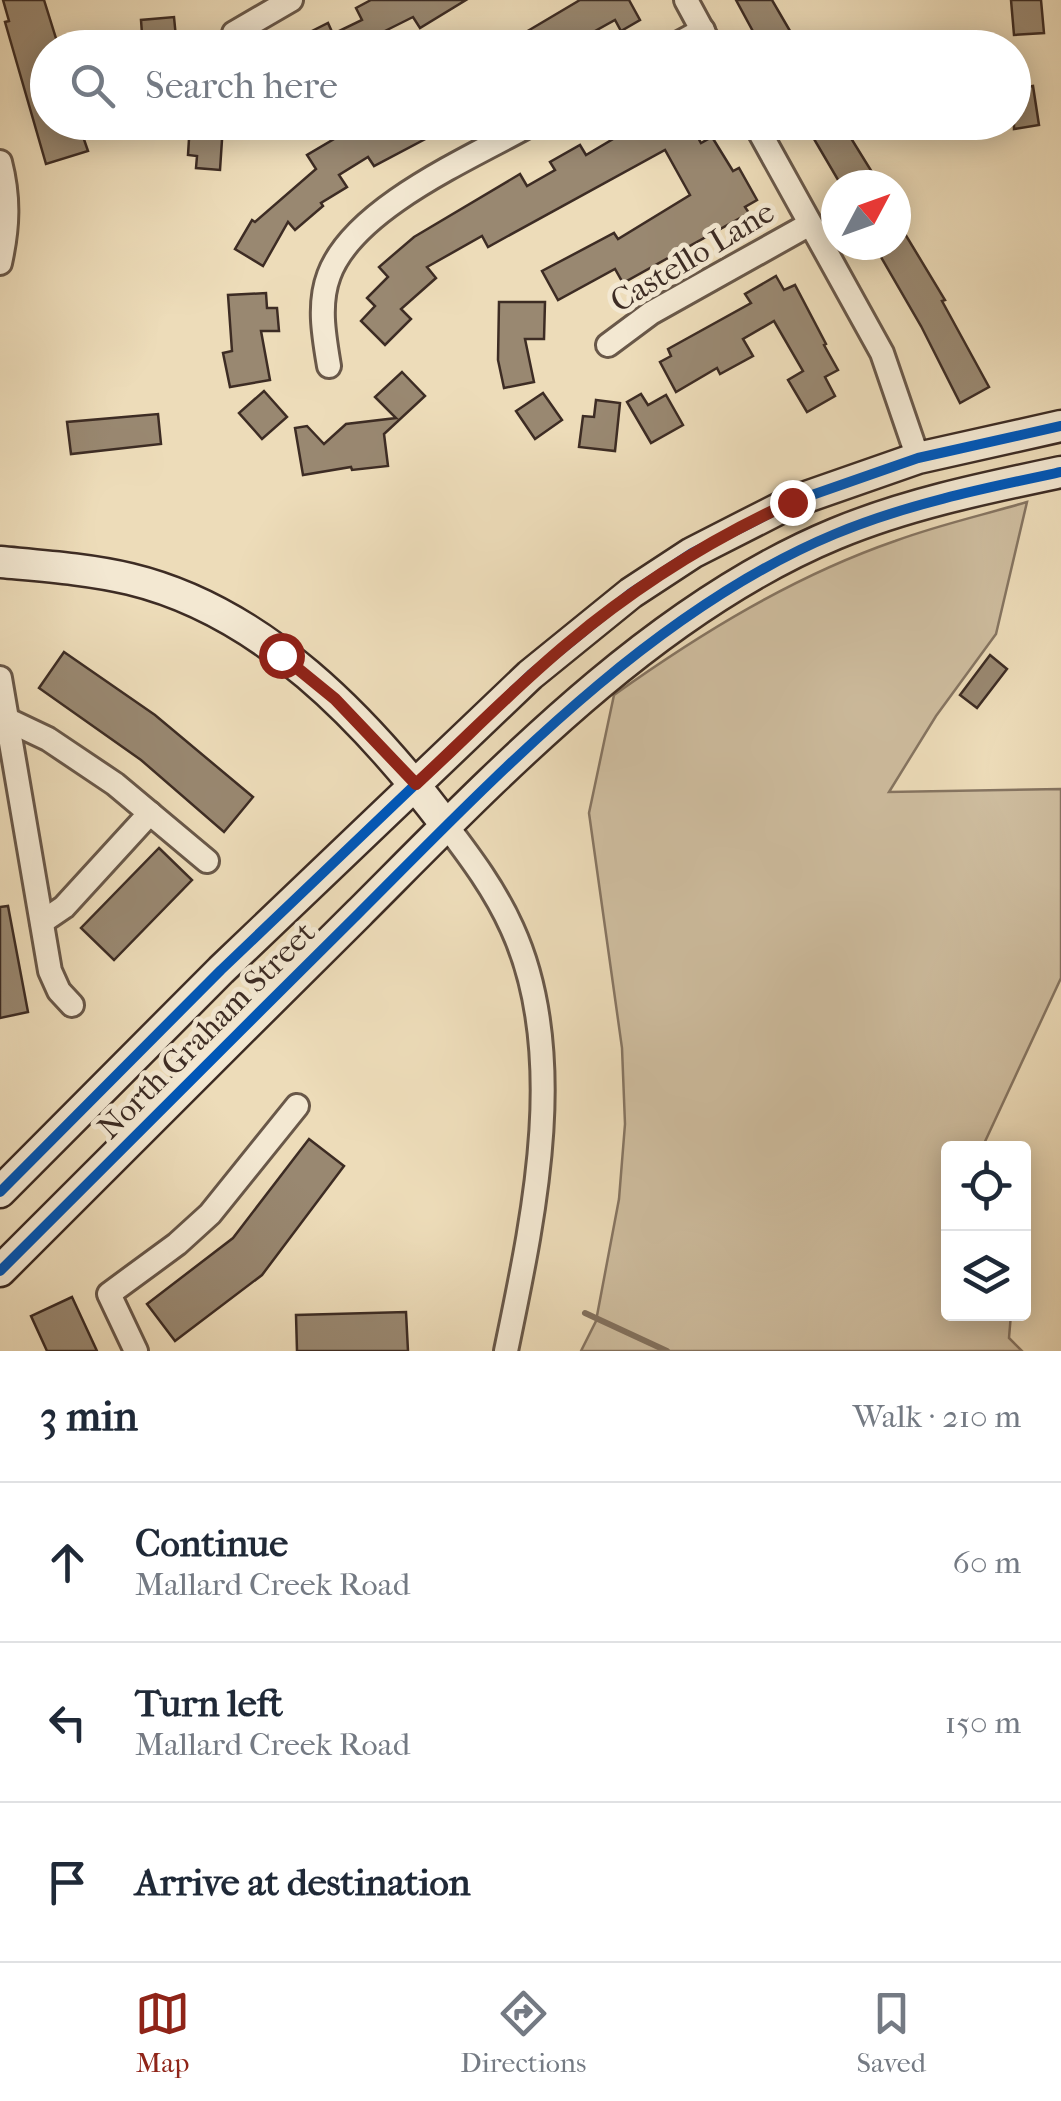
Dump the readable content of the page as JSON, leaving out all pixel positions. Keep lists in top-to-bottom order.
{
  "streets": {
    "main road": ["North Graham Street"],
    "street": ["Castello Lane"]
  },
  "north": "top right",
  "page": {
    "search": "Search here",
    "heading": ["3 min", "Walk · 210 m"],
    "list": [
      ["Continue", "Mallard Creek Road", "60 m"],
      ["Turn left", "Mallard Creek Road", "150 m"],
      "Arrive at destination"
    ],
    "nav": ["Map", "Directions", "Saved"]
  }
}
